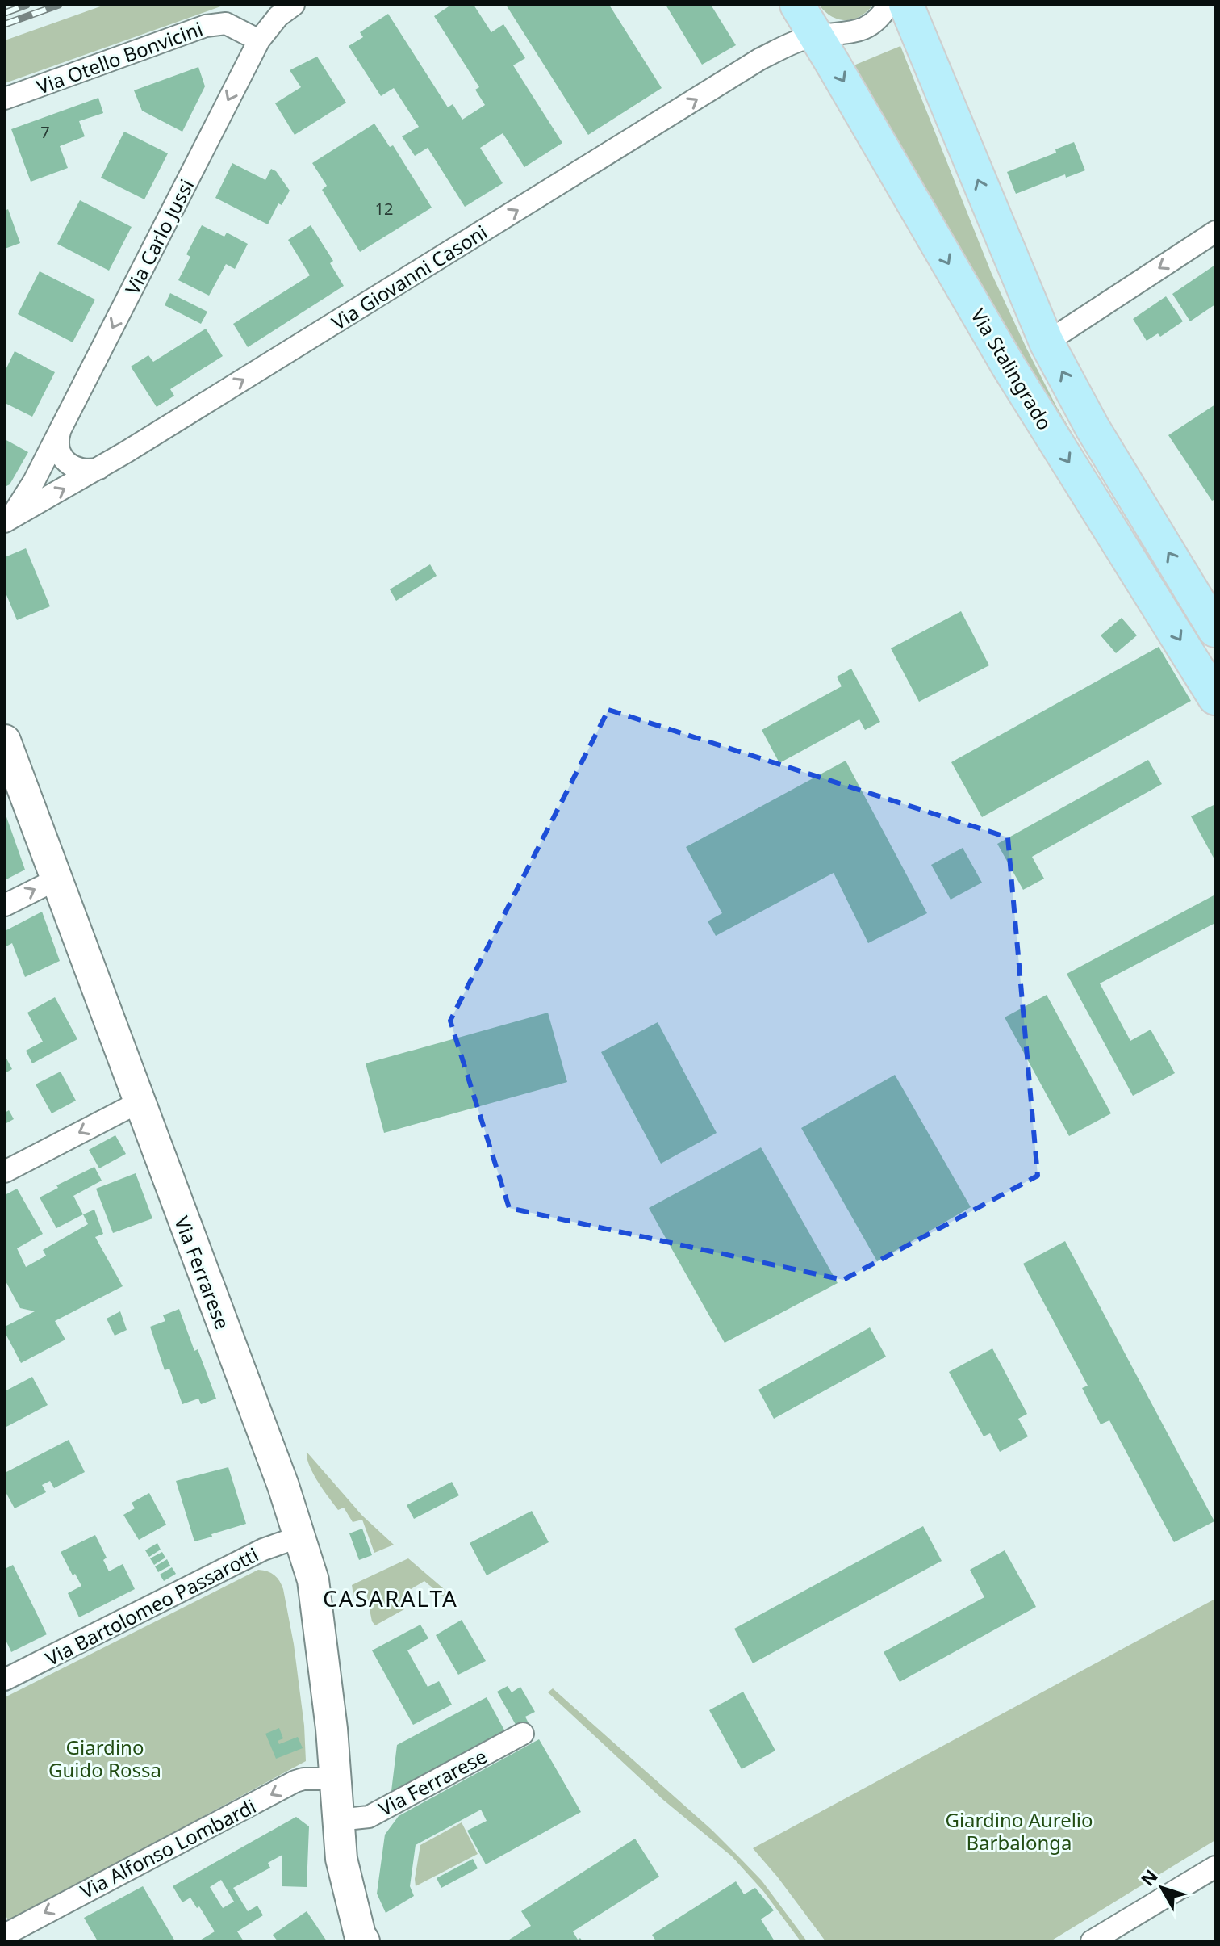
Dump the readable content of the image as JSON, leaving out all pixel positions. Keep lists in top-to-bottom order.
{
  "streets": {
    "main road": ["Via Stalingrado", "Via Ferrarese"],
    "street": [
      "Via Otello Bonvicini",
      "Via Carlo Jussi",
      "Via Giovanni Casoni",
      "Via Bartolomeo Passarotti",
      "Via Alfonso Lombardi"
    ]
  },
  "crossings": [
    ["Via Otello Bonvicini", "Via Carlo Jussi"],
    ["Via Carlo Jussi", "Via Giovanni Casoni"],
    ["Via Giovanni Casoni", "Via Stalingrado"],
    ["Via Ferrarese", "Via Bartolomeo Passarotti"],
    ["Via Ferrarese", "Via Alfonso Lombardi"]
  ],
  "one_way": ["Via Carlo Jussi", "Via Giovanni Casoni", "Via Alfonso Lombardi"],
  "districts": ["CASARALTA"],
  "parks": ["Giardino Guido Rossa", "Giardino Aurelio Barbalonga"],
  "house_numbers": ["7", "12"],
  "north": "top left"
}
